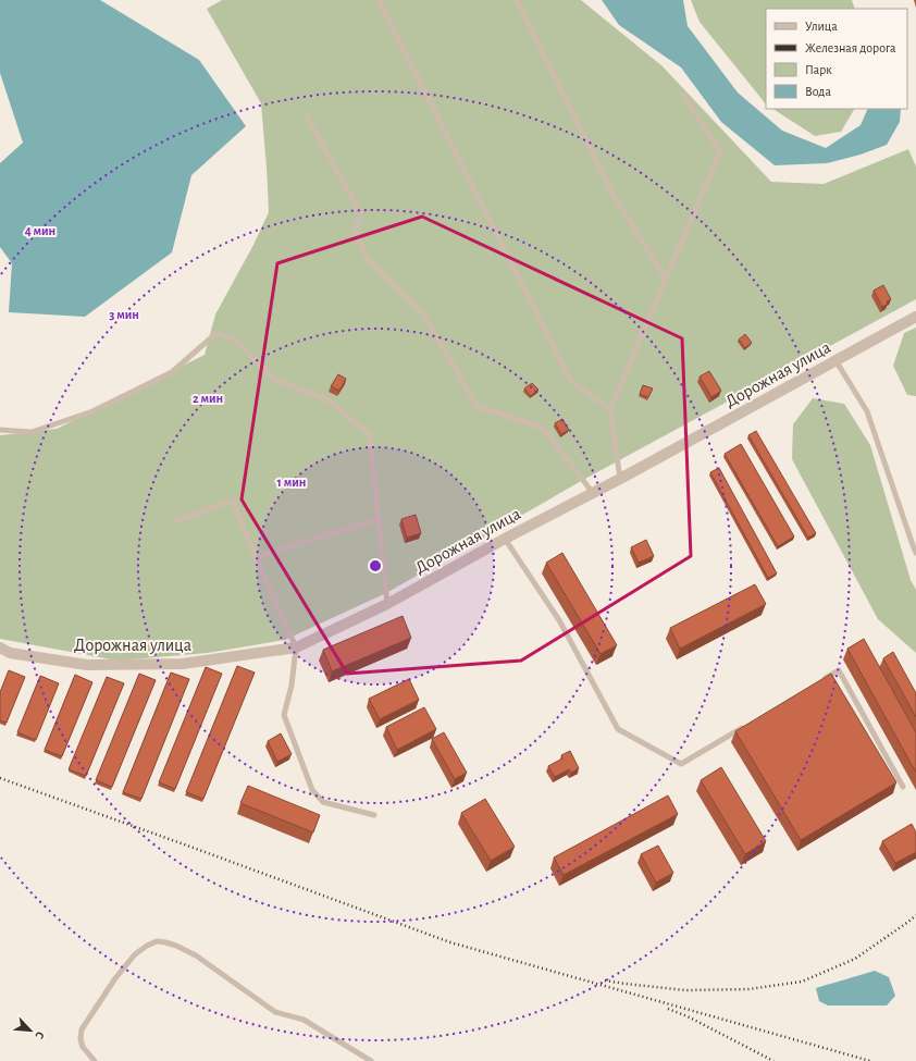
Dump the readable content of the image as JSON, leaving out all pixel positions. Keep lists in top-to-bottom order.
{
  "streets": {
    "street": ["Дорожная улица"]
  },
  "legend": [
    "Улица",
    "Железная дорога",
    "Парк",
    "Вода"
  ],
  "north": "bottom right",
  "rings": [
    "4 мин",
    "3 мин",
    "2 мин",
    "1 мин"
  ]
}
